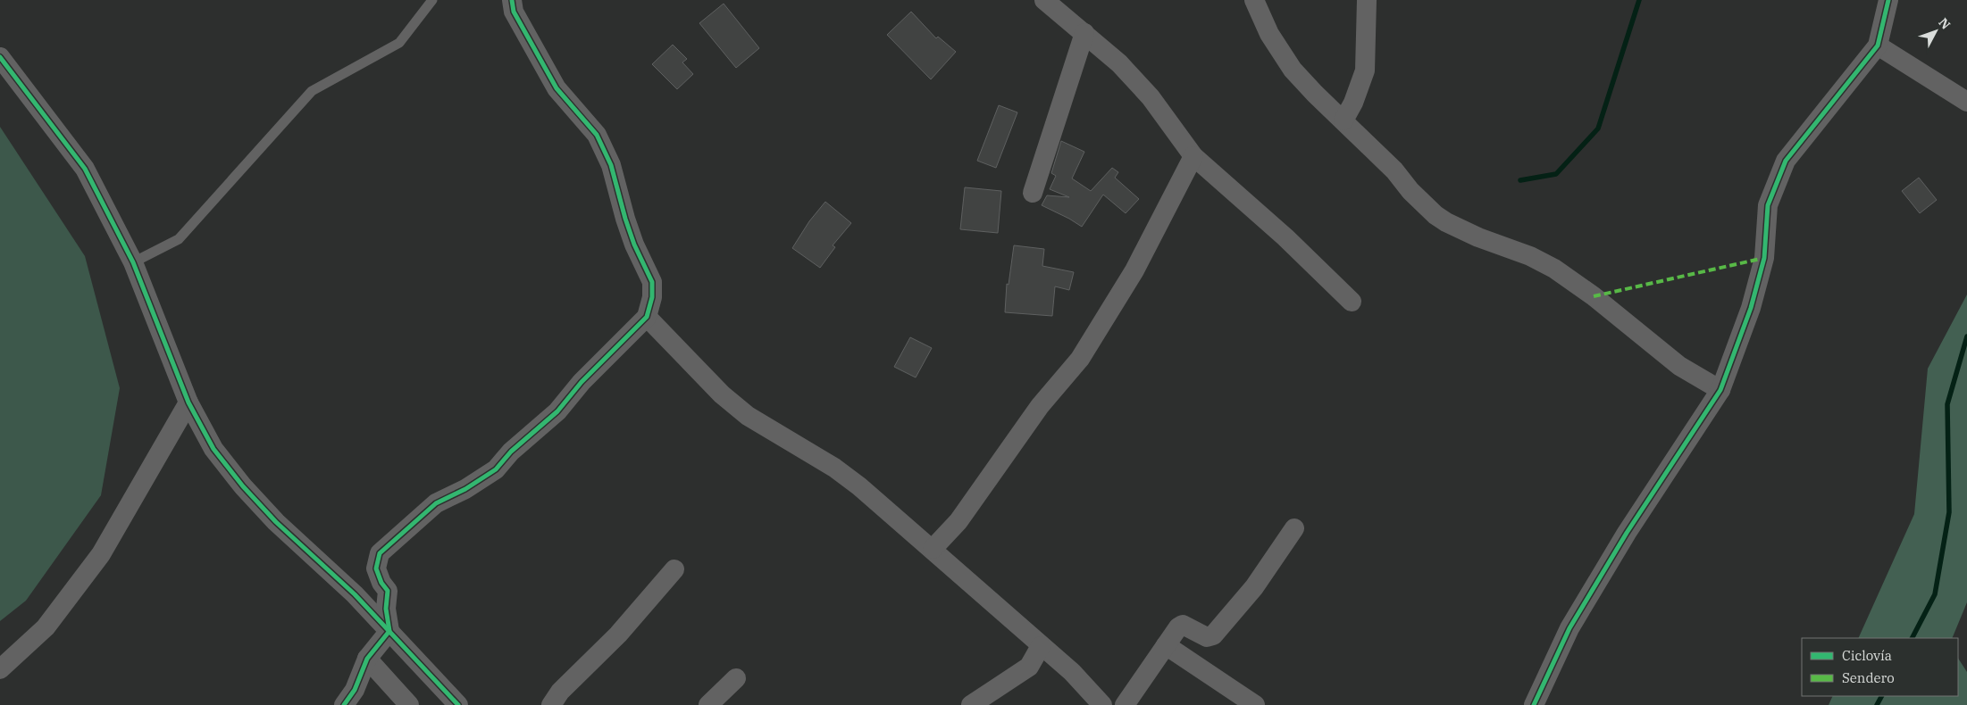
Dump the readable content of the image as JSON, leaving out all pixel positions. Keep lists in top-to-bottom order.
{
  "legend": ["Ciclovía", "Sendero"],
  "north": "top right"
}
